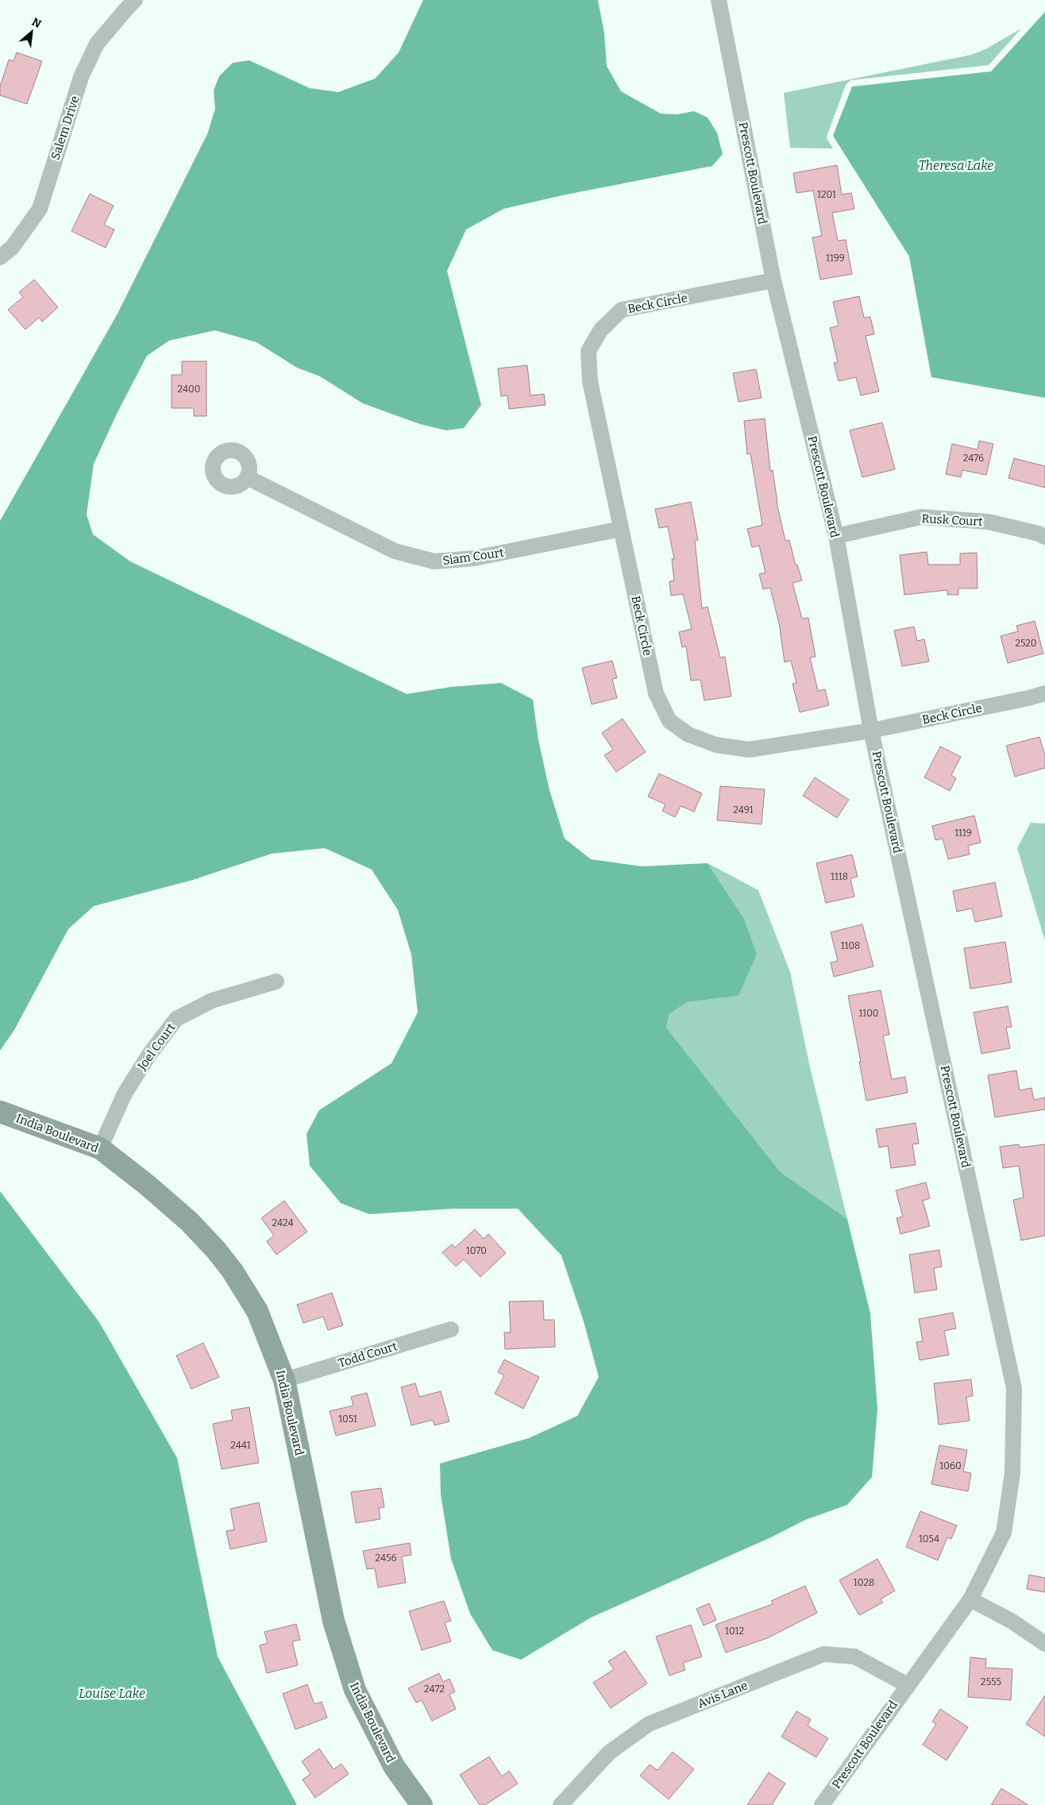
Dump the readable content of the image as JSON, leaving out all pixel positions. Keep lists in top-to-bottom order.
{
  "streets": {
    "street": [
      "Salem Drive",
      "Prescott Boulevard",
      "Beck Circle",
      "Rusk Court",
      "Siam Court",
      "Joel Court",
      "India Boulevard",
      "Todd Court",
      "Avis Lane"
    ]
  },
  "crossings": [
    ["Prescott Boulevard", "Beck Circle"],
    ["Prescott Boulevard", "Rusk Court"],
    ["Prescott Boulevard", "Avis Lane"],
    ["Beck Circle", "Siam Court"],
    ["Joel Court", "India Boulevard"],
    ["India Boulevard", "Todd Court"]
  ],
  "water": ["Theresa Lake", "Louise Lake"],
  "house_numbers": [
    "1201",
    "1199",
    "2400",
    "2476",
    "2520",
    "2491",
    "1119",
    "1118",
    "1108",
    "1100",
    "2424",
    "1070",
    "1051",
    "2441",
    "1060",
    "1054",
    "2456",
    "1028",
    "1012",
    "2555",
    "2472"
  ],
  "north": "top right"
}
